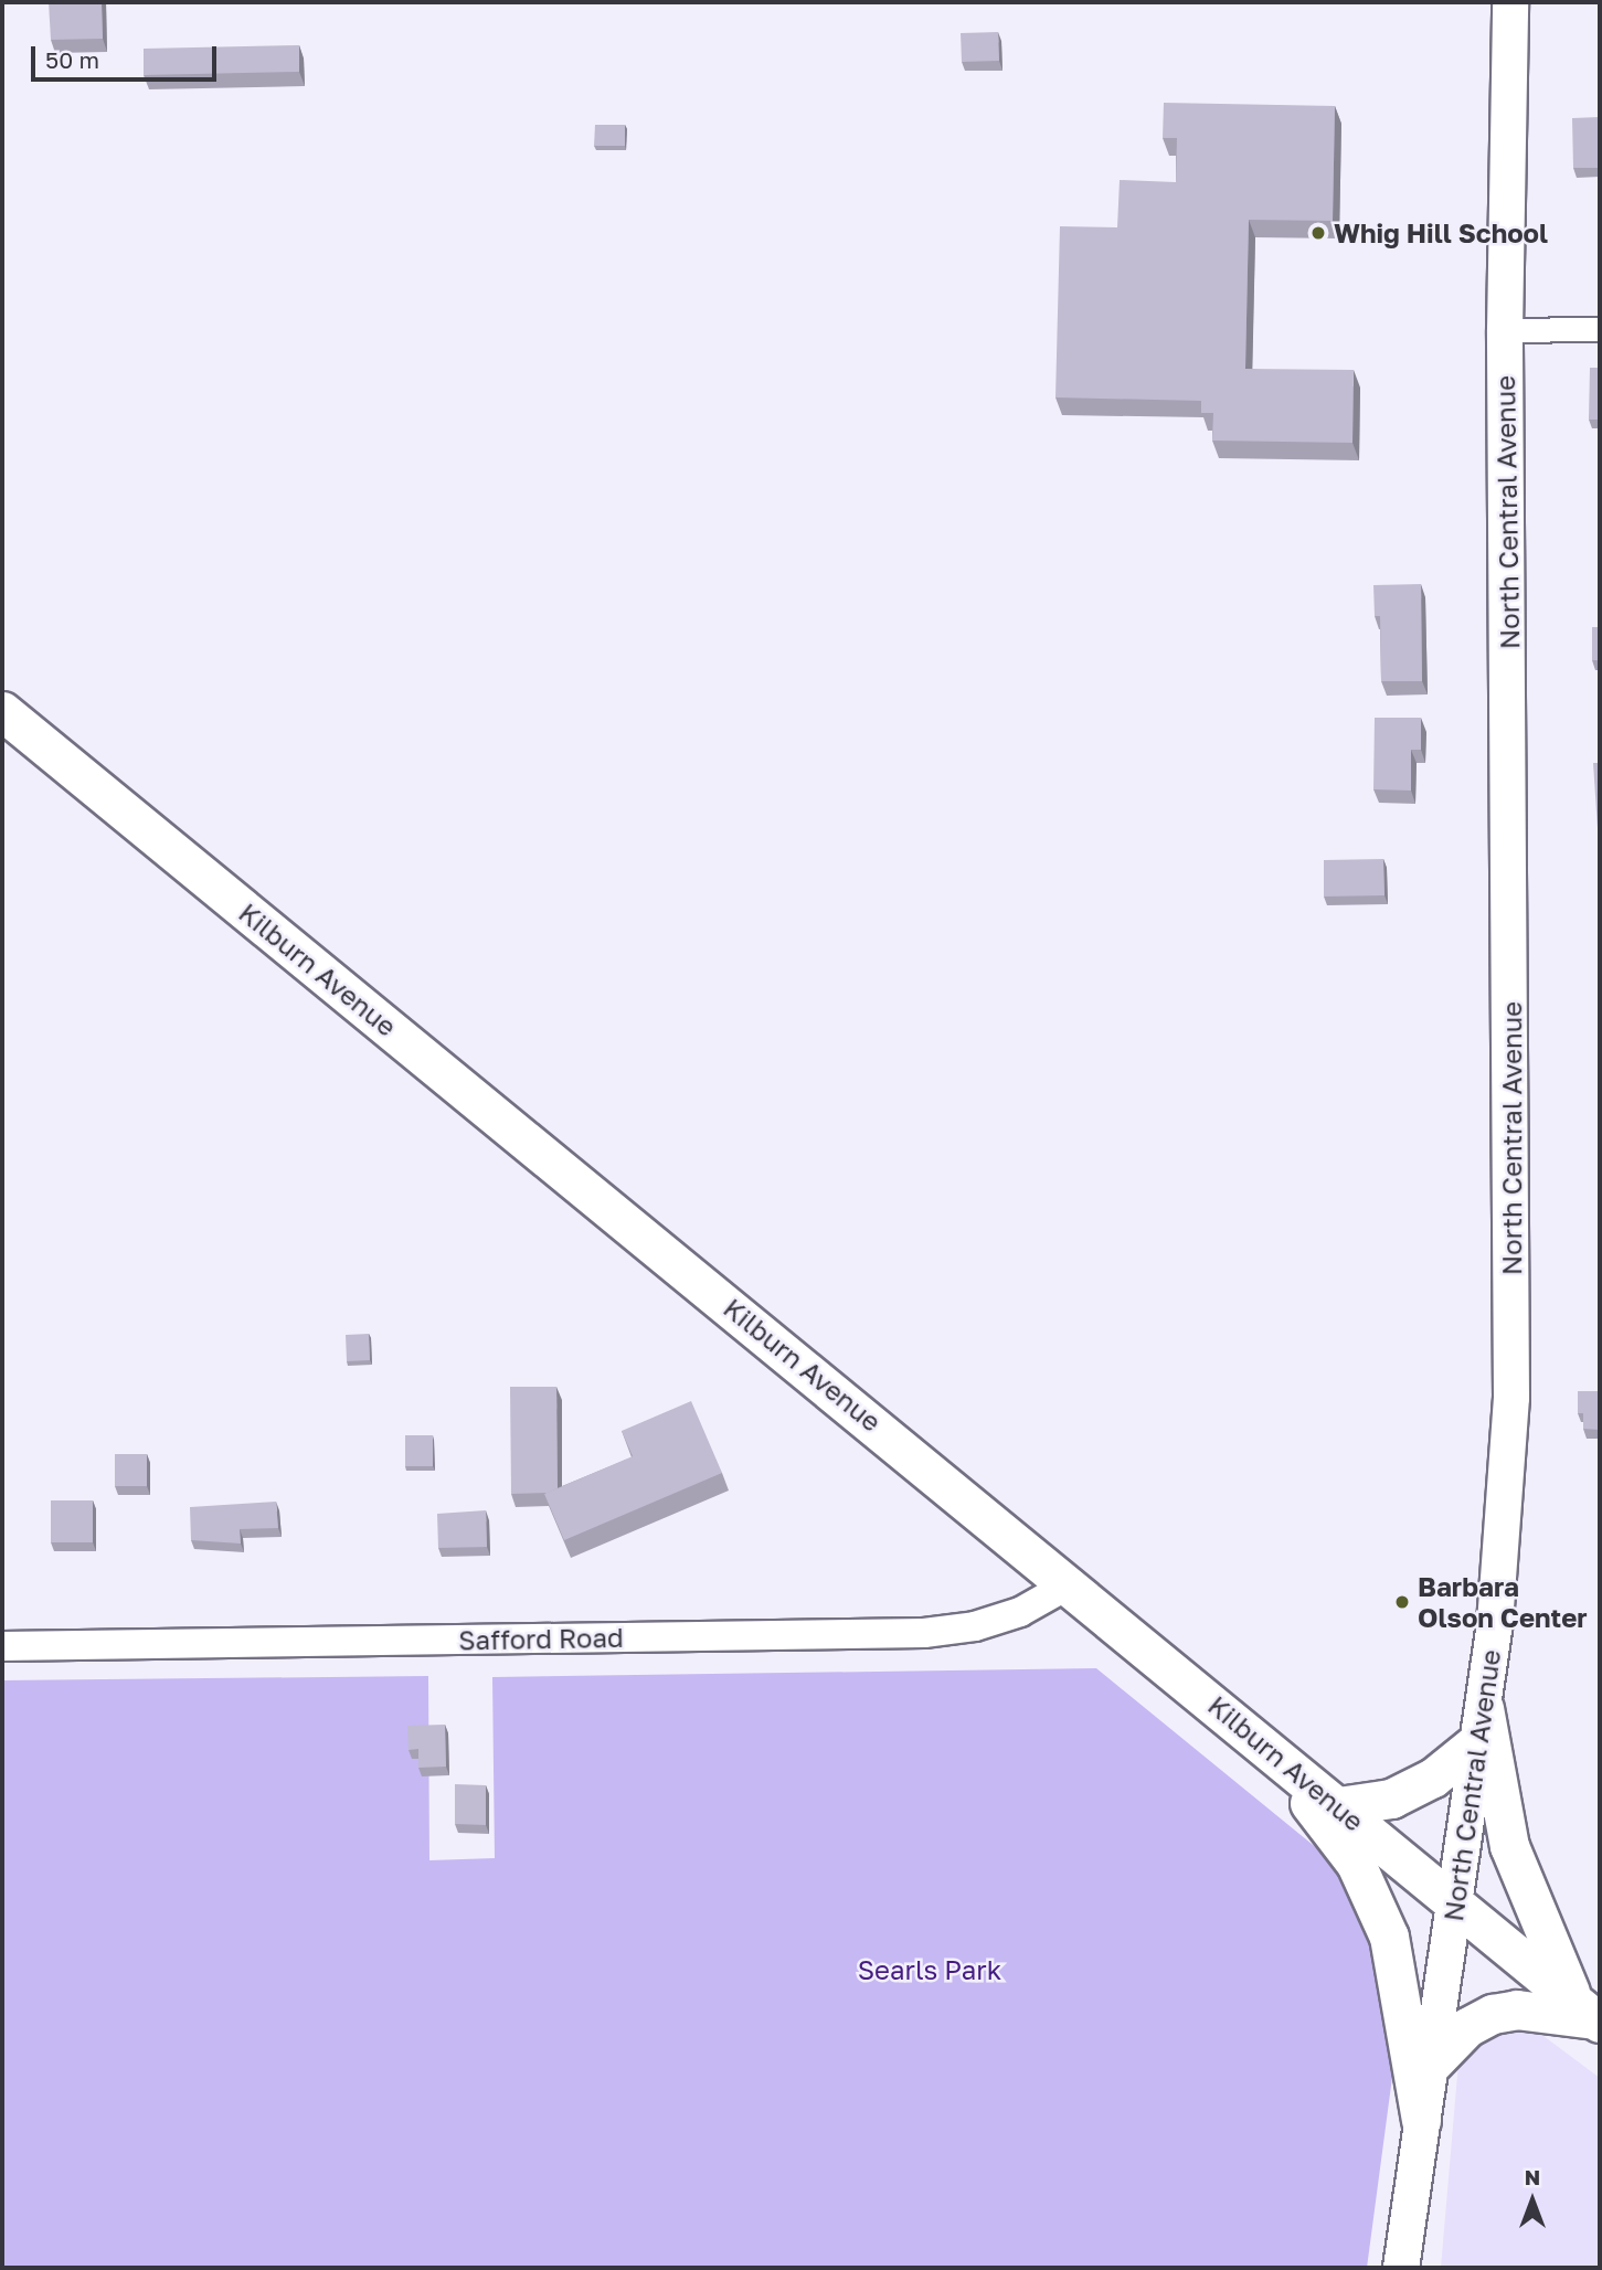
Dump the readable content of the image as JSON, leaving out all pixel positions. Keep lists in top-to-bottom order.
{
  "streets": {
    "main road": ["North Central Avenue", "Kilburn Avenue"],
    "street": ["Safford Road"]
  },
  "crossings": [
    ["North Central Avenue", "Kilburn Avenue"],
    ["Kilburn Avenue", "Safford Road"]
  ],
  "parks": ["Searls Park"],
  "places": ["Whig Hill School", "Barbara Olson Center"],
  "scale_bar": "50 m",
  "north": "top"
}
